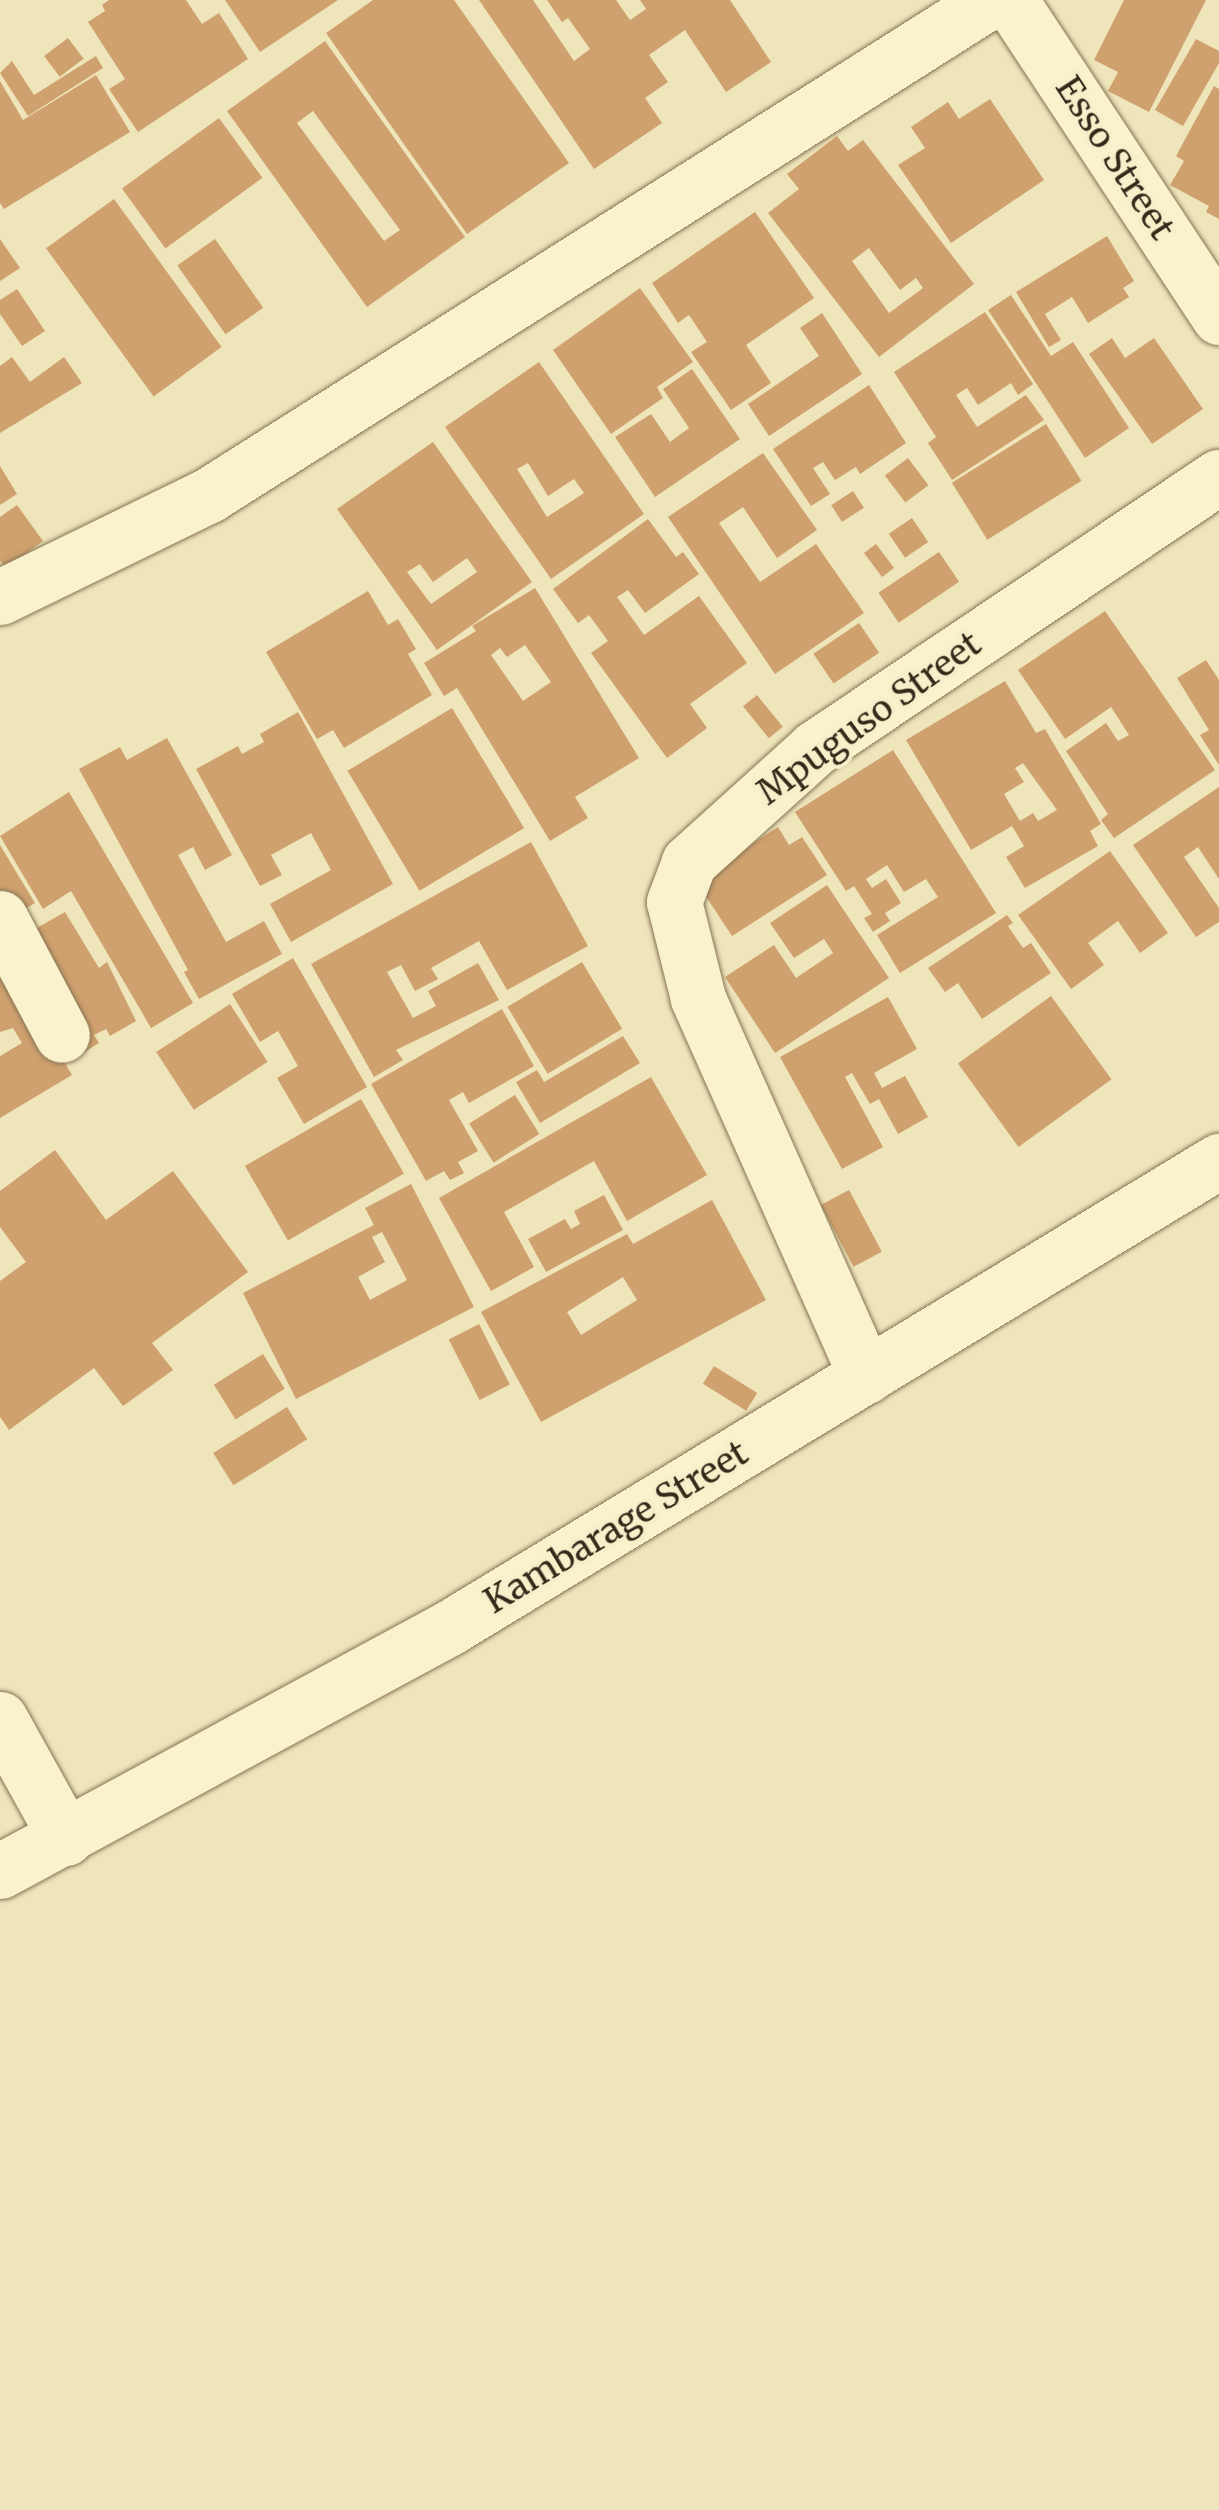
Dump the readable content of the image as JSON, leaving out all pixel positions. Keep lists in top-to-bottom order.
{
  "streets": {
    "street": ["Esso Street", "Mpuguso Street", "Kambarage Street"]
  },
  "crossings": [
    ["Mpuguso Street", "Kambarage Street"]
  ]
}
